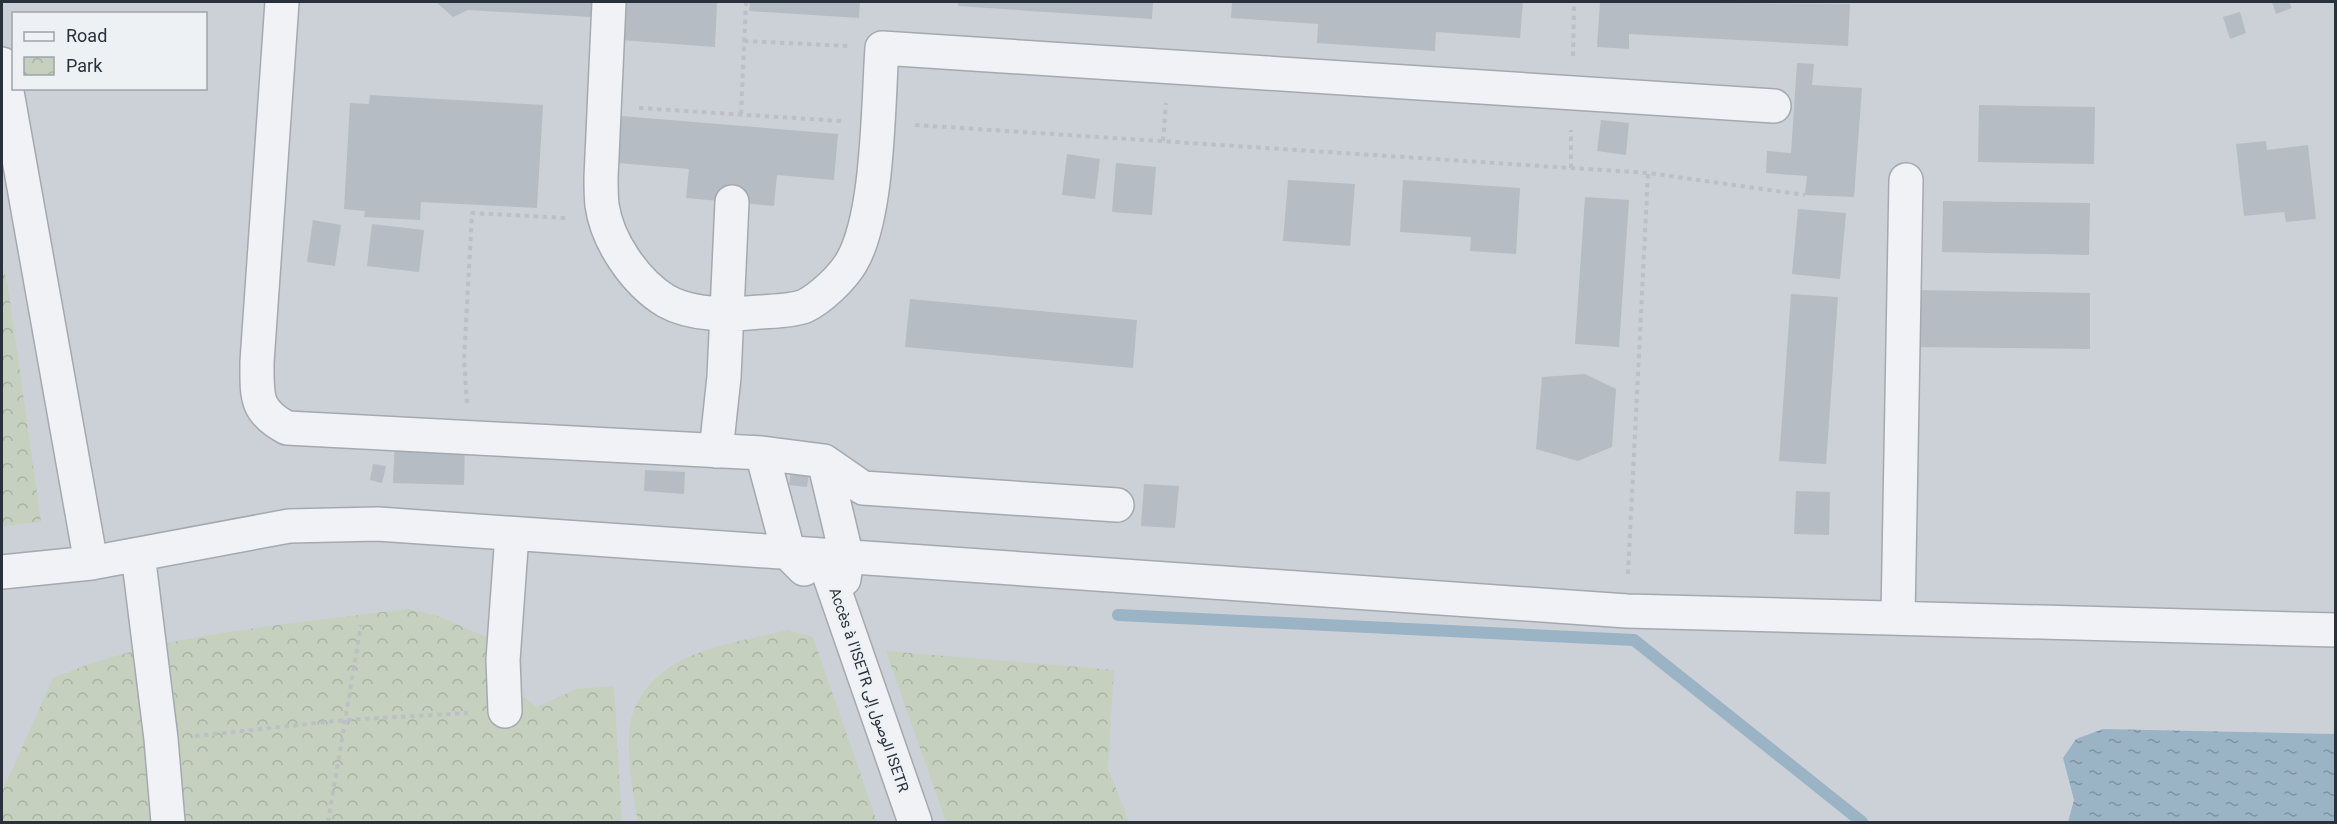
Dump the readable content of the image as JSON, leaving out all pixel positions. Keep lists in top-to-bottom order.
{
  "streets": {
    "street": ["Accès à l'ISETR الوصول إلى ISETR"]
  },
  "legend": ["Road", "Park"]
}
